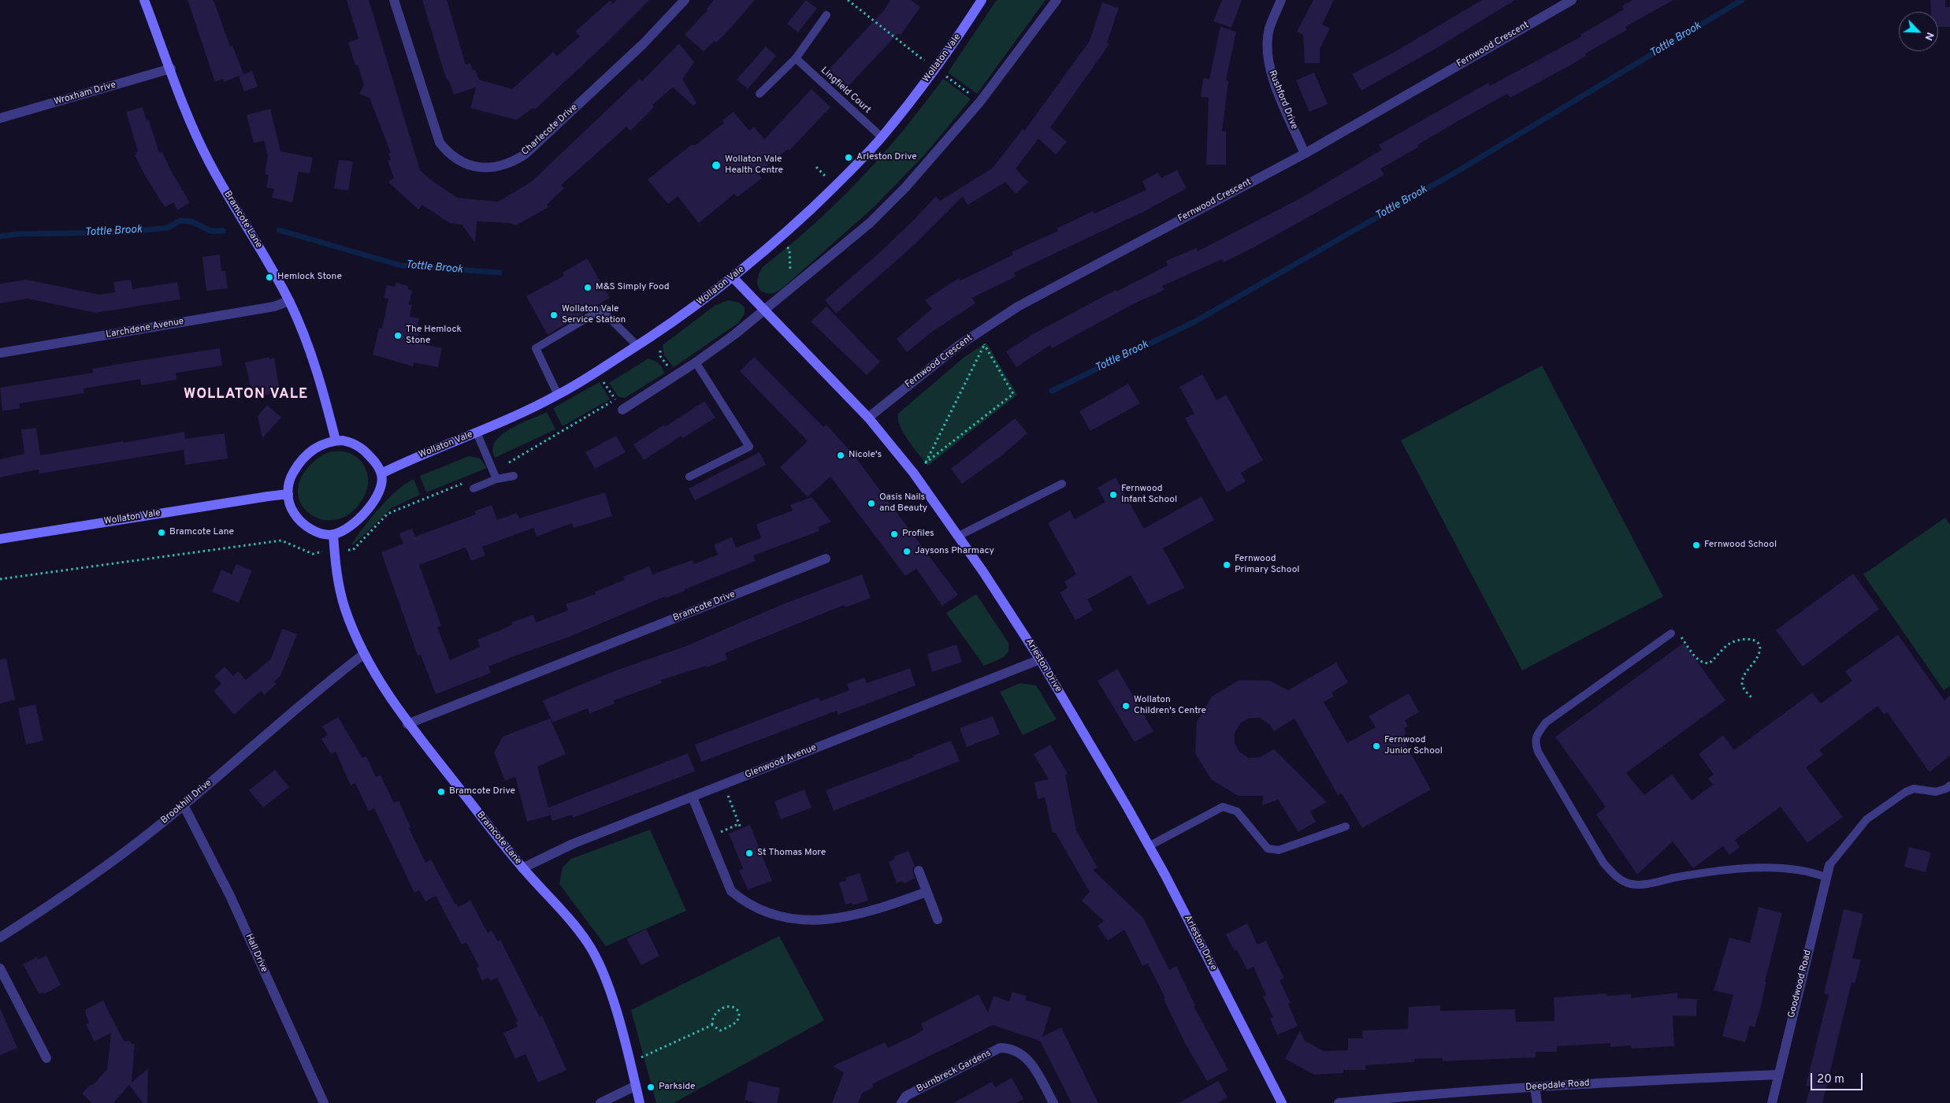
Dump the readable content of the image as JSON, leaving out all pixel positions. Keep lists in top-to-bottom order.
{
  "streets": {
    "street": [
      "Fernwood Crescent",
      "Wollaton Vale",
      "Wroxham Drive",
      "Rushford Drive",
      "Charlecote Drive",
      "Bramcote Lane",
      "Larchdene Avenue",
      "Bramcote Drive",
      "Arleston Drive",
      "Glenwood Avenue",
      "Brookhill Drive",
      "Hall Drive",
      "Goodwood Road",
      "Burnbreck Gardens",
      "Deepdale Road"
    ],
    "lane": ["Lingfield Court"]
  },
  "crossings": [
    ["Fernwood Crescent", "Rushford Drive"],
    ["Fernwood Crescent", "Arleston Drive"],
    ["Wollaton Vale", "Lingfield Court"],
    ["Wollaton Vale", "Bramcote Lane"],
    ["Wollaton Vale", "Arleston Drive"],
    ["Wroxham Drive", "Bramcote Lane"],
    ["Bramcote Lane", "Larchdene Avenue"],
    ["Bramcote Lane", "Bramcote Drive"],
    ["Bramcote Lane", "Glenwood Avenue"],
    ["Bramcote Lane", "Brookhill Drive"],
    ["Arleston Drive", "Glenwood Avenue"],
    ["Brookhill Drive", "Hall Drive"],
    ["Goodwood Road", "Deepdale Road"]
  ],
  "districts": ["WOLLATON VALE"],
  "water": ["Tottle Brook"],
  "places": [
    "Arleston Drive",
    "Wollaton Vale Health Centre",
    "Hemlock Stone",
    "M&S Simply Food",
    "Wollaton Vale Service Station",
    "The Hemlock Stone",
    "Nicole's",
    "Fernwood Infant School",
    "Oasis Nails and Beauty",
    "Bramcote Lane",
    "Profiles",
    "Fernwood School",
    "Jaysons Pharmacy",
    "Fernwood Primary School",
    "Wollaton Children's Centre",
    "Fernwood Junior School",
    "Bramcote Drive",
    "St Thomas More",
    "Parkside"
  ],
  "scale_bar": "20 m",
  "north": "bottom right"
}
